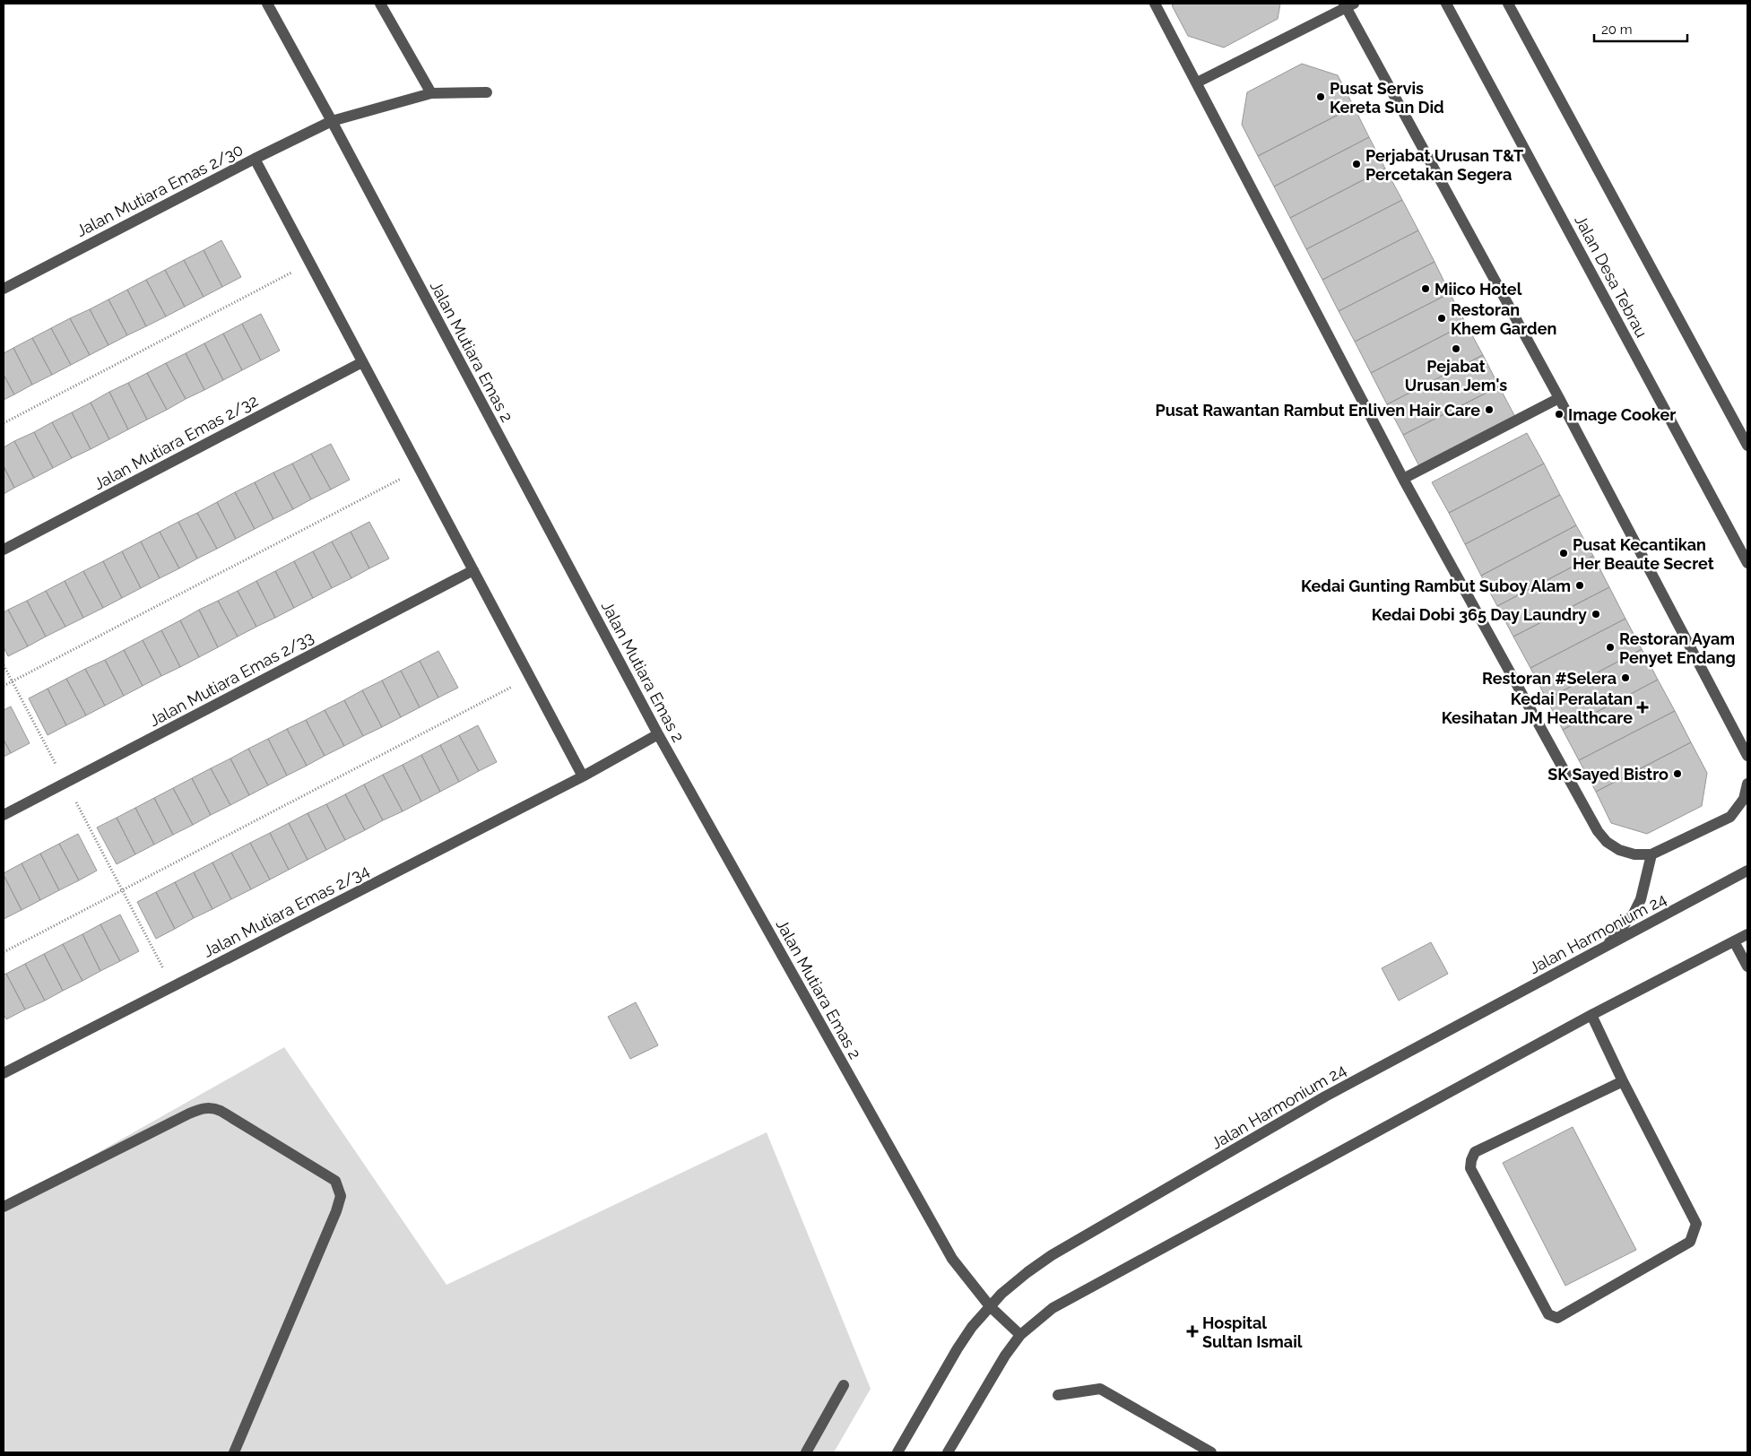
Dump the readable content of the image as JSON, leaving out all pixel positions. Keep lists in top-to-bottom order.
{
  "streets": {
    "street": [
      "Jalan Mutiara Emas 2/30",
      "Jalan Desa Tebrau",
      "Jalan Mutiara Emas 2",
      "Jalan Mutiara Emas 2/32",
      "Jalan Mutiara Emas 2/33",
      "Jalan Mutiara Emas 2/34",
      "Jalan Harmonium 24"
    ]
  },
  "crossings": [
    ["Jalan Mutiara Emas 2/30", "Jalan Mutiara Emas 2"],
    ["Jalan Mutiara Emas 2", "Jalan Mutiara Emas 2/34"],
    ["Jalan Mutiara Emas 2", "Jalan Harmonium 24"]
  ],
  "places": {
    "other": [
      "Pusat Servis Kereta Sun Did",
      "Perjabat Urusan T&T Percetakan Segera",
      "Miico Hotel",
      "Restoran Khem Garden",
      "Pejabat Urusan Jem's",
      "Pusat Rawantan Rambut Enliven Hair Care",
      "Image Cooker",
      "Pusat Kecantikan Her Beaute Secret",
      "Kedai Gunting Rambut Suboy Alam",
      "Kedai Dobi 365 Day Laundry",
      "Restoran Ayam Penyet Endang",
      "Restoran #Selera",
      "SK Sayed Bistro"
    ],
    "health": ["Kedai Peralatan Kesihatan JM Healthcare", "Hospital Sultan Ismail"]
  },
  "scale_bar": "20 m"
}
